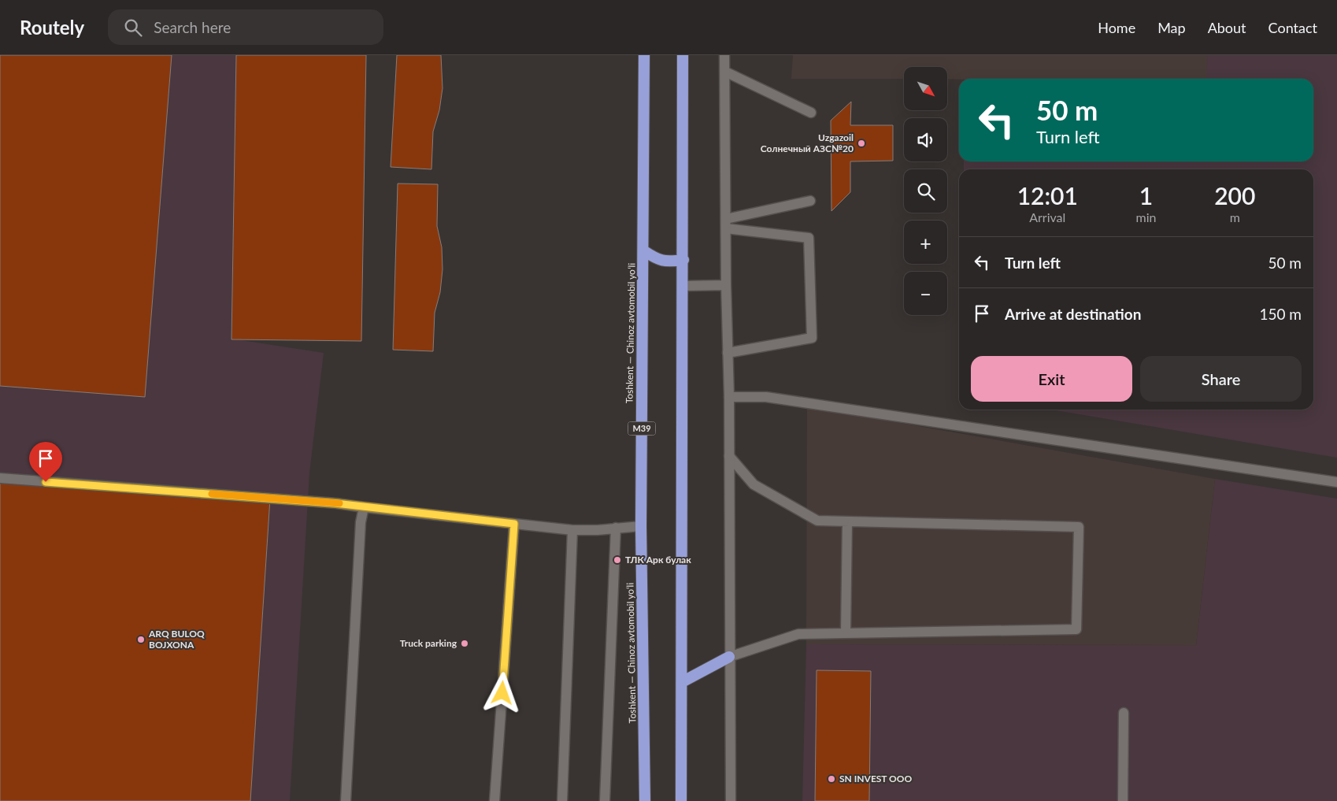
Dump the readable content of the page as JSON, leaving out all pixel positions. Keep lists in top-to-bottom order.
{
  "streets": {
    "highway": ["Toshkent — Chinoz avtomobil yoʻli", "M39"]
  },
  "places": [
    "Uzgazoil Солнечный АЗС№20",
    "ТЛК Арк булак",
    "ARQ BULOQ BOJXONA",
    "Truck parking",
    "SN INVEST ООО"
  ],
  "north": "bottom right",
  "page": {
    "header": "Routely",
    "search": "Search here",
    "nav": [
      "Home",
      "Map",
      "About",
      "Contact"
    ],
    "map_buttons": ["+", "−"],
    "turn": ["50 m", "Turn left"],
    "eta": [
      "12:01",
      "Arrival",
      "1",
      "min",
      "200",
      "m"
    ],
    "list": [
      {
        "name": "Turn left",
        "value": "50 m"
      },
      {
        "name": "Arrive at destination",
        "value": "150 m"
      }
    ],
    "buttons": ["Exit", "Share"]
  }
}
